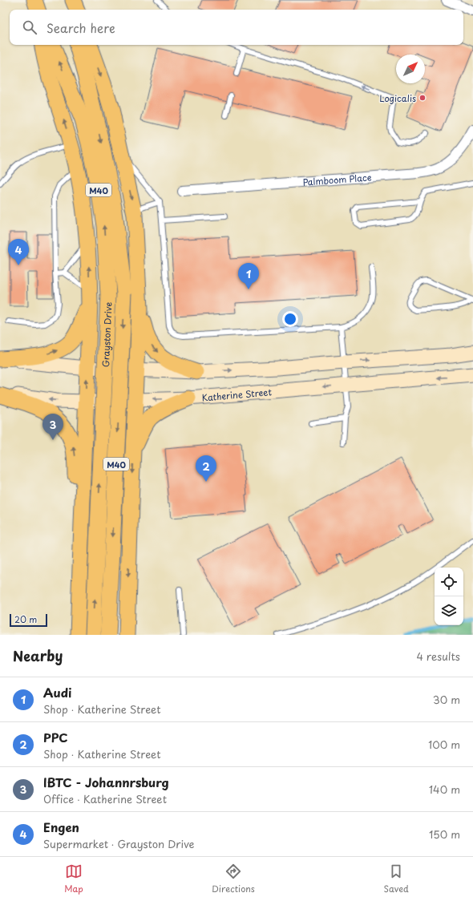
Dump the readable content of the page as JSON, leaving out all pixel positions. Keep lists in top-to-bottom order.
{
  "streets": {
    "main road": ["M40", "Grayston Drive", "Katherine Street"],
    "street": ["Palmboom Place"]
  },
  "places": ["Logicalis"],
  "scale_bar": "20 m",
  "north": "top right",
  "page": {
    "search": "Search here",
    "pins": [
      "4",
      "1",
      "3",
      "2"
    ],
    "scale": "20 m",
    "heading": ["Nearby", "4 results"],
    "list": [
      {
        "mark": "1",
        "name": "Audi",
        "note": "Shop · Katherine Street",
        "value": "30 m"
      },
      {
        "mark": "2",
        "name": "PPC",
        "note": "Shop · Katherine Street",
        "value": "100 m"
      },
      {
        "mark": "3",
        "name": "IBTC - Johannrsburg",
        "note": "Office · Katherine Street",
        "value": "140 m"
      },
      {
        "mark": "4",
        "name": "Engen",
        "note": "Supermarket · Grayston Drive",
        "value": "150 m"
      }
    ],
    "nav": ["Map", "Directions", "Saved"]
  }
}
